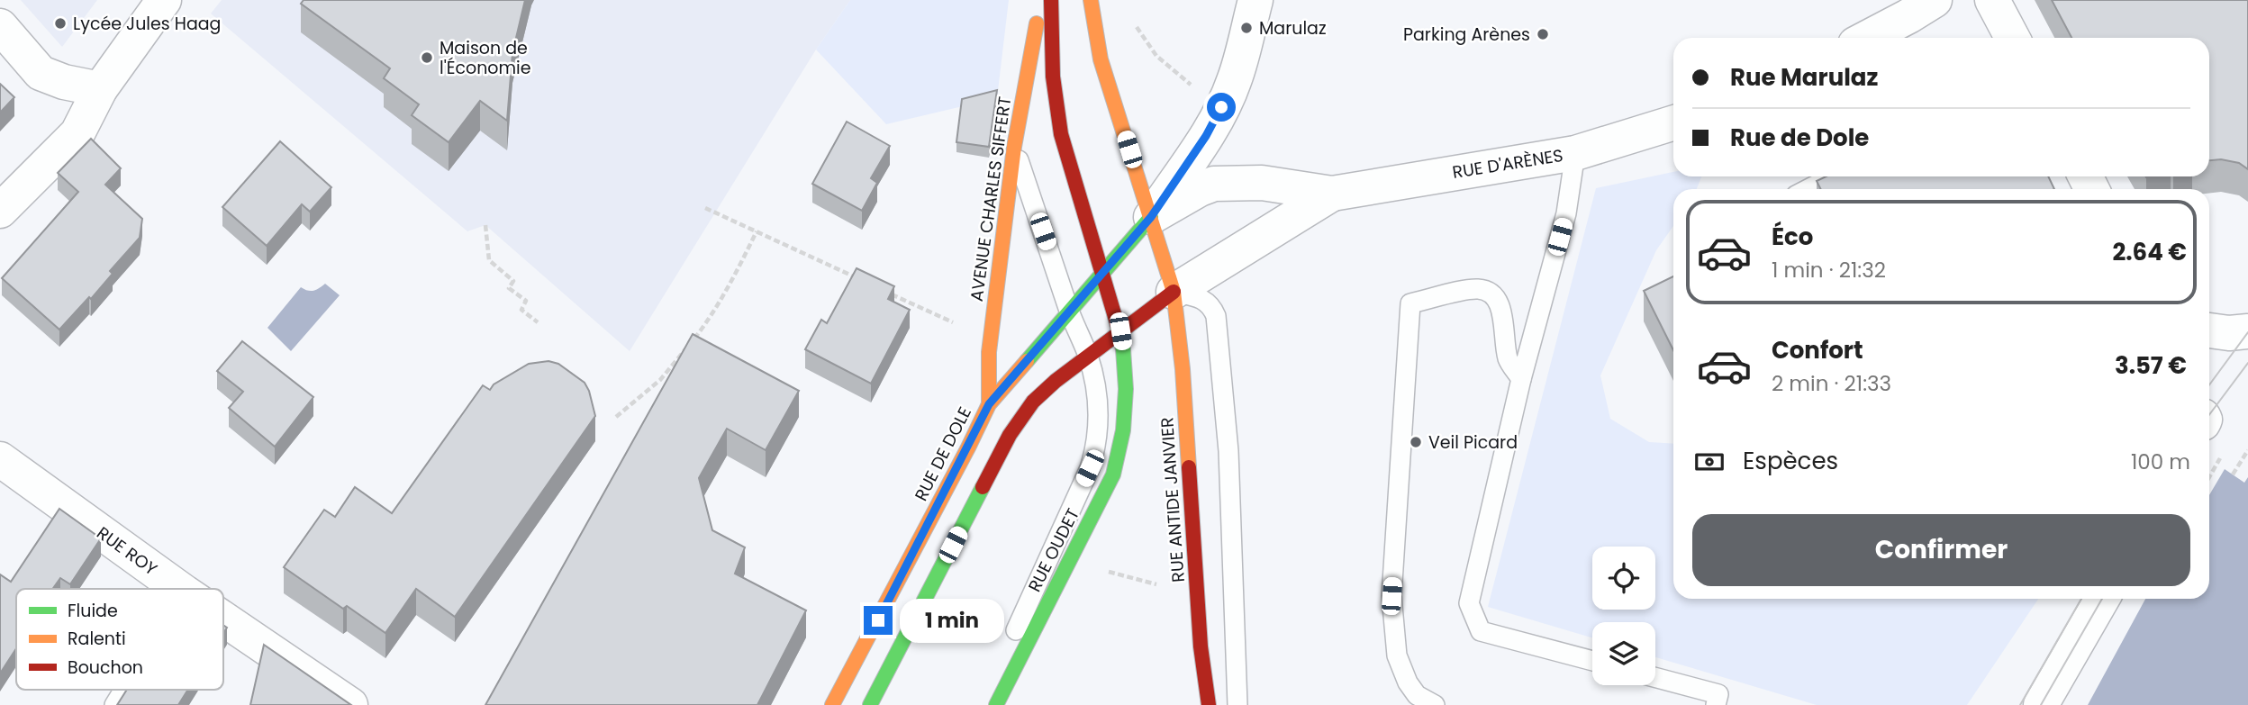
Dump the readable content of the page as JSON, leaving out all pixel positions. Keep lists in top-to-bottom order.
{
  "streets": {
    "main road": [
      "AVENUE CHARLES SIFFERT",
      "RUE DE DOLE",
      "RUE ANTIDE JANVIER",
      "RUE OUDET"
    ],
    "street": ["RUE D'ARÈNES", "RUE ROY"]
  },
  "crossings": [
    ["RUE D'ARÈNES", "RUE DE DOLE"],
    ["RUE D'ARÈNES", "RUE ANTIDE JANVIER"],
    ["AVENUE CHARLES SIFFERT", "RUE DE DOLE"]
  ],
  "places": [
    "Lycée Jules Haag",
    "Marulaz",
    "Parking Arènes",
    "Maison de l'Économie",
    "Veil Picard"
  ],
  "legend": ["Fluide", "Ralenti", "Bouchon"],
  "page": {
    "banner": ["Rue Marulaz", "Rue de Dole"],
    "list": [
      {
        "name": "Éco",
        "note": "1 min · 21:32",
        "value": "2.64 €"
      },
      {
        "name": "Confort",
        "note": "2 min · 21:33",
        "value": "3.57 €"
      }
    ],
    "pay": ["Espèces", "100 m"],
    "buttons": "Confirmer",
    "bubble": "1 min"
  }
}
